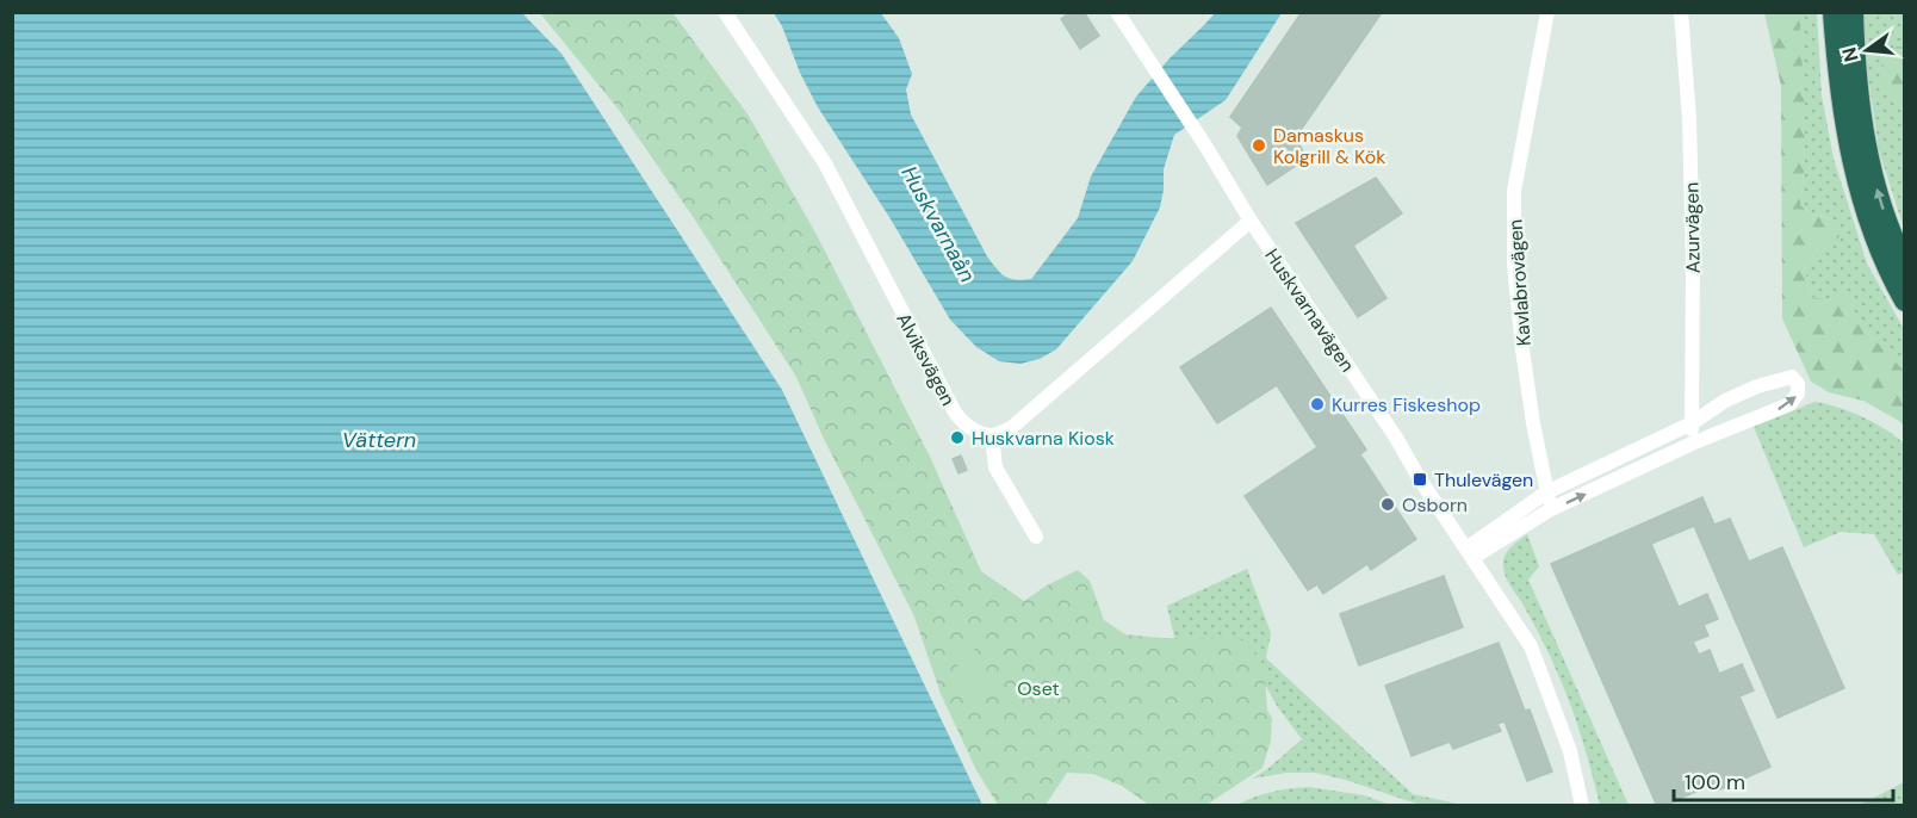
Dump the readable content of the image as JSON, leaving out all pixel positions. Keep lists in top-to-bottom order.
{
  "streets": {
    "street": [
      "Azurvägen",
      "Kavlabrovägen",
      "Huskvarnavägen",
      "Alviksvägen"
    ]
  },
  "water": ["Huskvarnaån", "Vättern"],
  "parks": ["Oset"],
  "places": {
    "other": [
      "Damaskus Kolgrill & Kök",
      "Kurres Fiskeshop",
      "Huskvarna Kiosk",
      "Osborn"
    ],
    "transit": ["Thulevägen"]
  },
  "scale_bar": "100 m",
  "north": "left"
}
